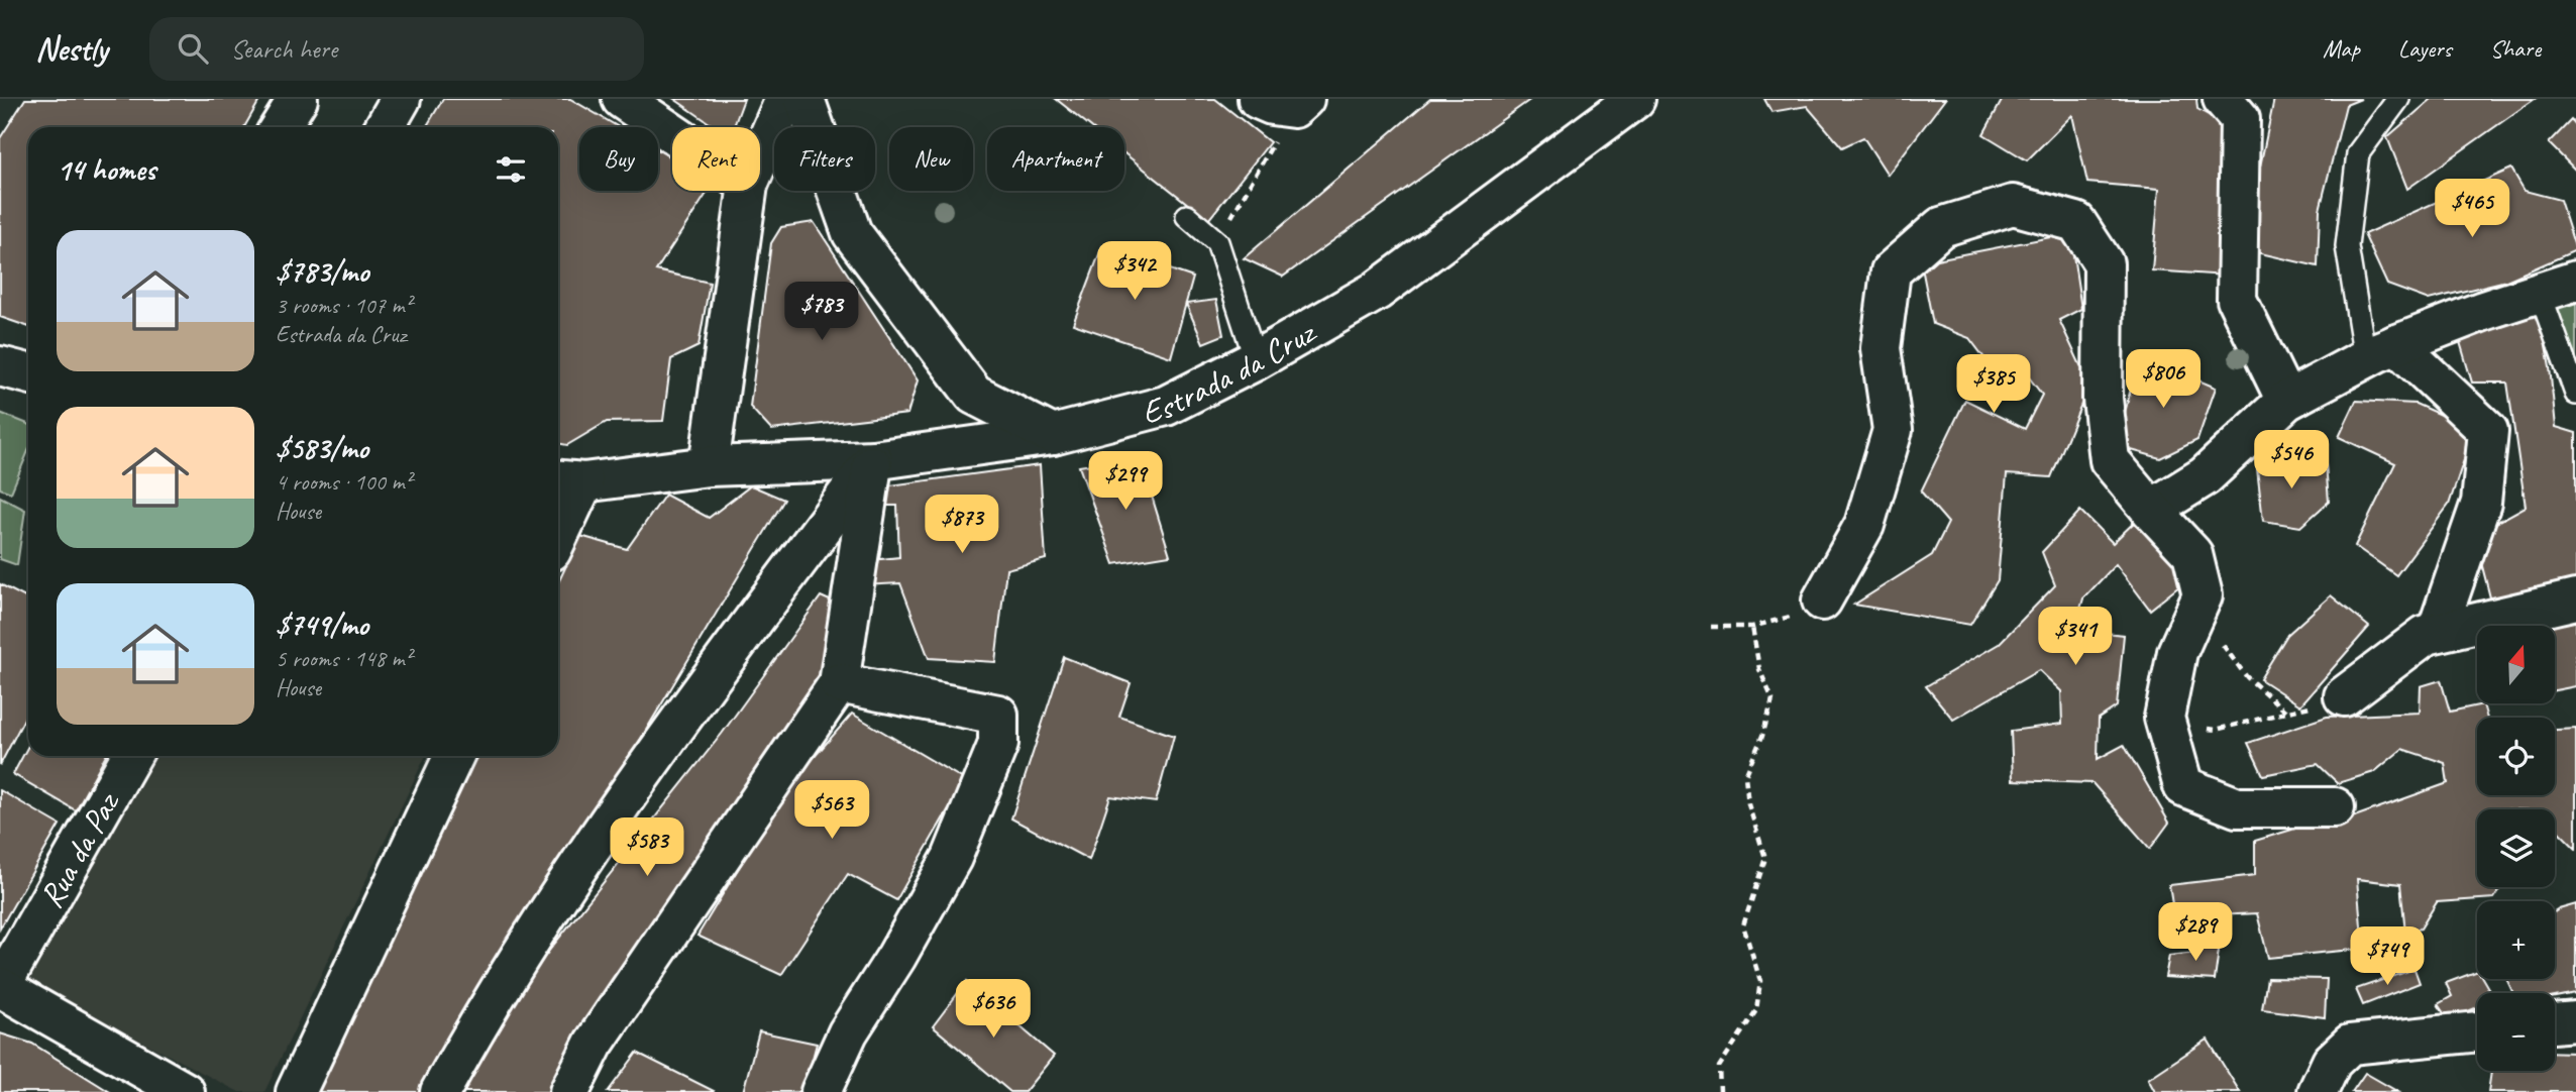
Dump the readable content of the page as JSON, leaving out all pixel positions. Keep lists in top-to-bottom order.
{
  "streets": {
    "street": ["Estrada da Cruz", "Rua da Paz"]
  },
  "north": "top",
  "page": {
    "header": "Nestly",
    "search": "Search here",
    "nav": ["Map", "Layers", "Share"],
    "chip": [
      "Buy",
      "Rent",
      "Filters",
      "New",
      "Apartment"
    ],
    "heading": "14 homes",
    "price": [
      "$465",
      "$342",
      "$783",
      "$806",
      "$385",
      "$546",
      "$299",
      "$873",
      "$341",
      "$563",
      "$583",
      "$289",
      "$749",
      "$636"
    ],
    "list": [
      {
        "name": "$783/mo",
        "note": "3 rooms · 107 m² · Estrada da Cruz"
      },
      {
        "name": "$583/mo",
        "note": "4 rooms · 100 m² · House"
      },
      {
        "name": "$749/mo",
        "note": "5 rooms · 148 m² · House"
      }
    ],
    "map_buttons": ["+", "−"]
  }
}
